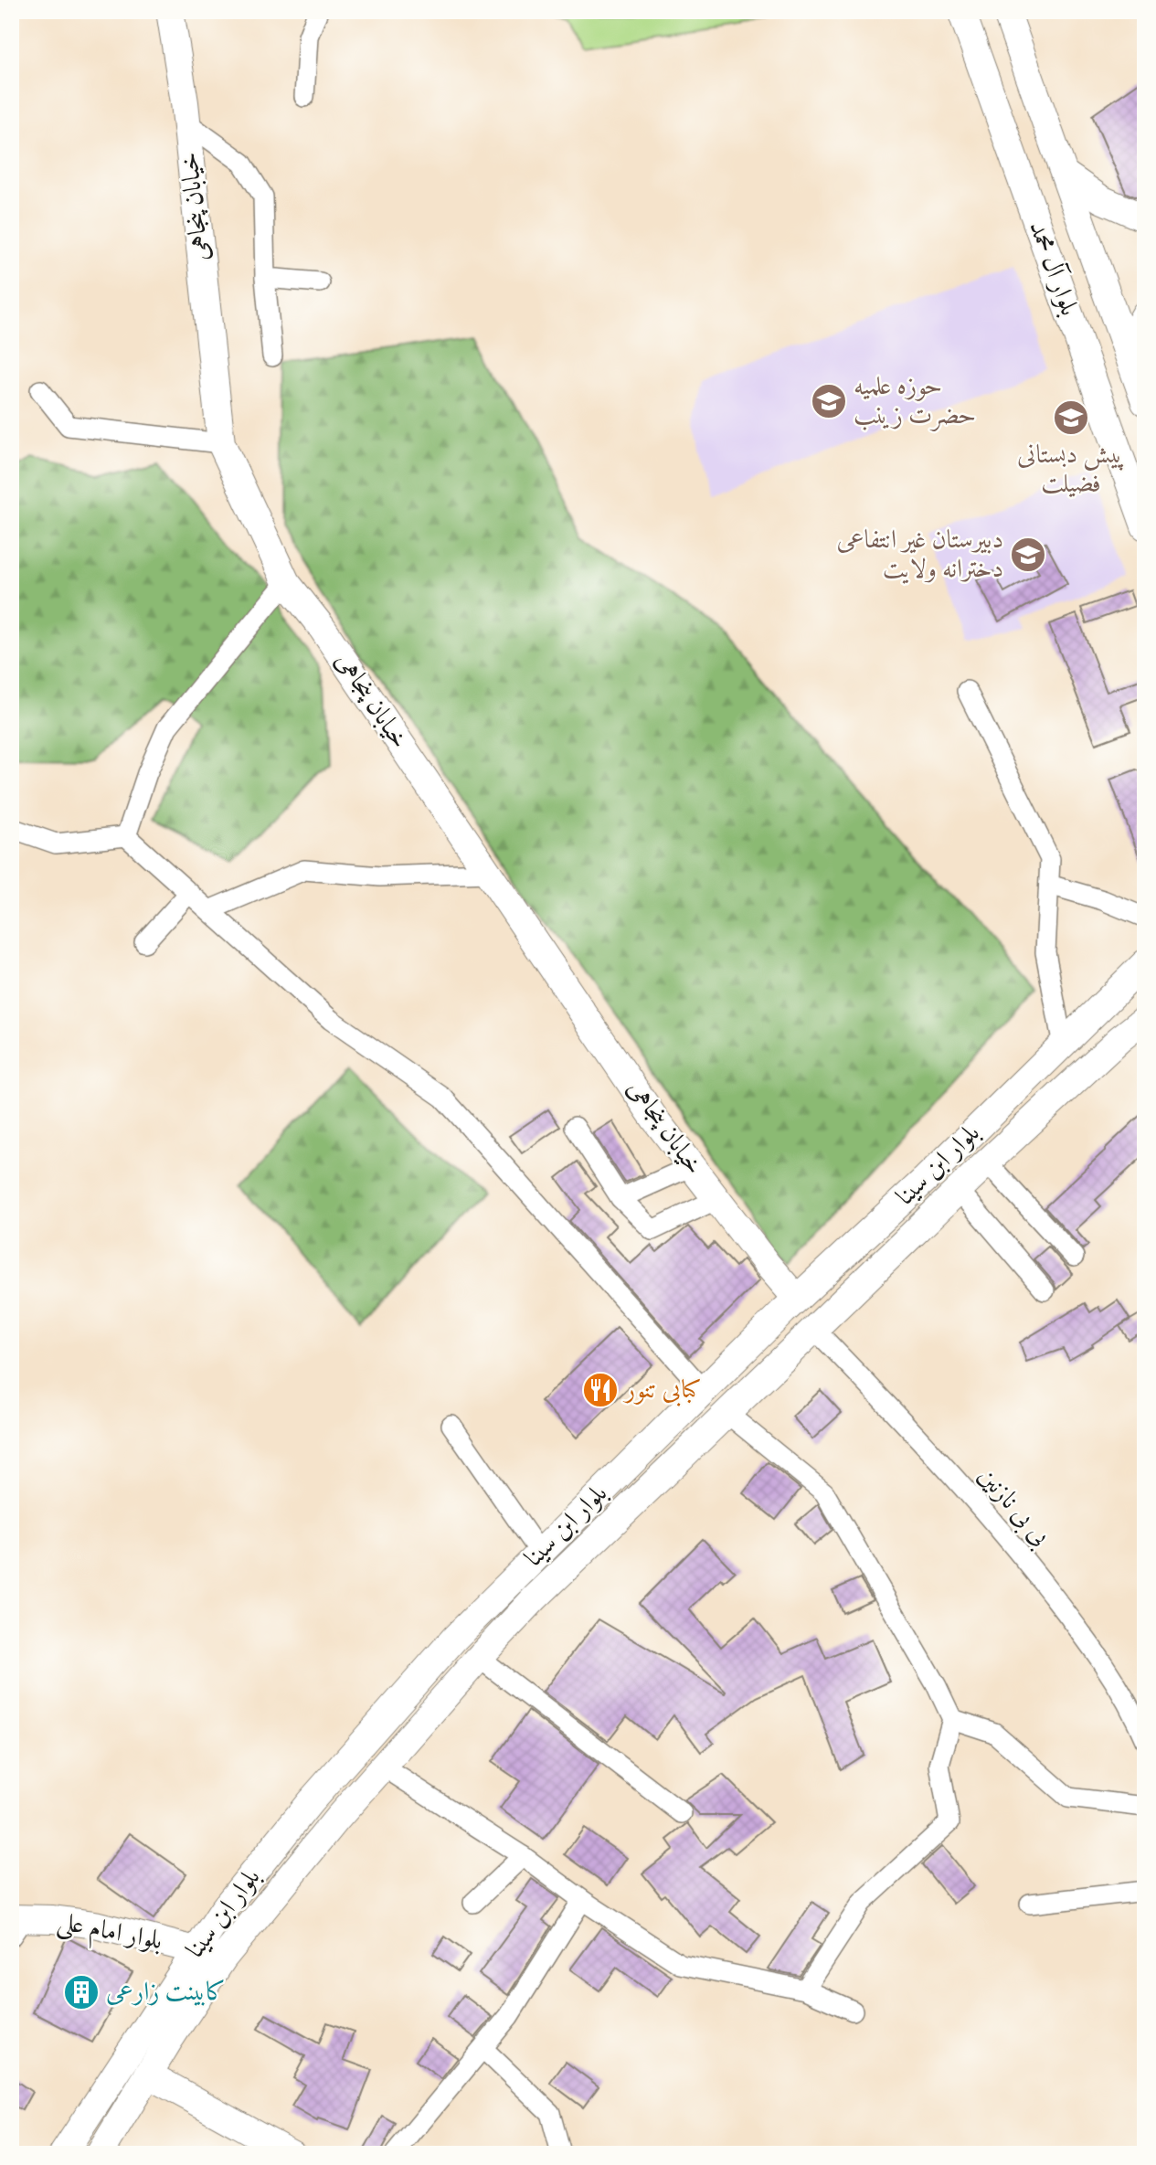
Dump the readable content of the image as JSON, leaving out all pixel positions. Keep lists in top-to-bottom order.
{
  "streets": {
    "main road": [
      "خیابان پنجاهی",
      "بلوار آل محمد",
      "بلوار ابن سینا",
      "بلوار امام علی"
    ],
    "street": ["بی بی نازنین"]
  },
  "crossings": [
    ["خیابان پنجاهی", "بلوار ابن سینا"],
    ["بلوار ابن سینا", "بی بی نازنین"],
    ["بلوار ابن سینا", "بلوار امام علی"]
  ],
  "places": {
    "school or university": ["حوزه علمیه حضرت زینب", "پیش دبستانی فضیلت", "دبیرستان غیر انتفاعی دخترانه ولایت"],
    "restaurant": ["کبابی تنور"],
    "building": ["کابینت زارعی"]
  }
}
